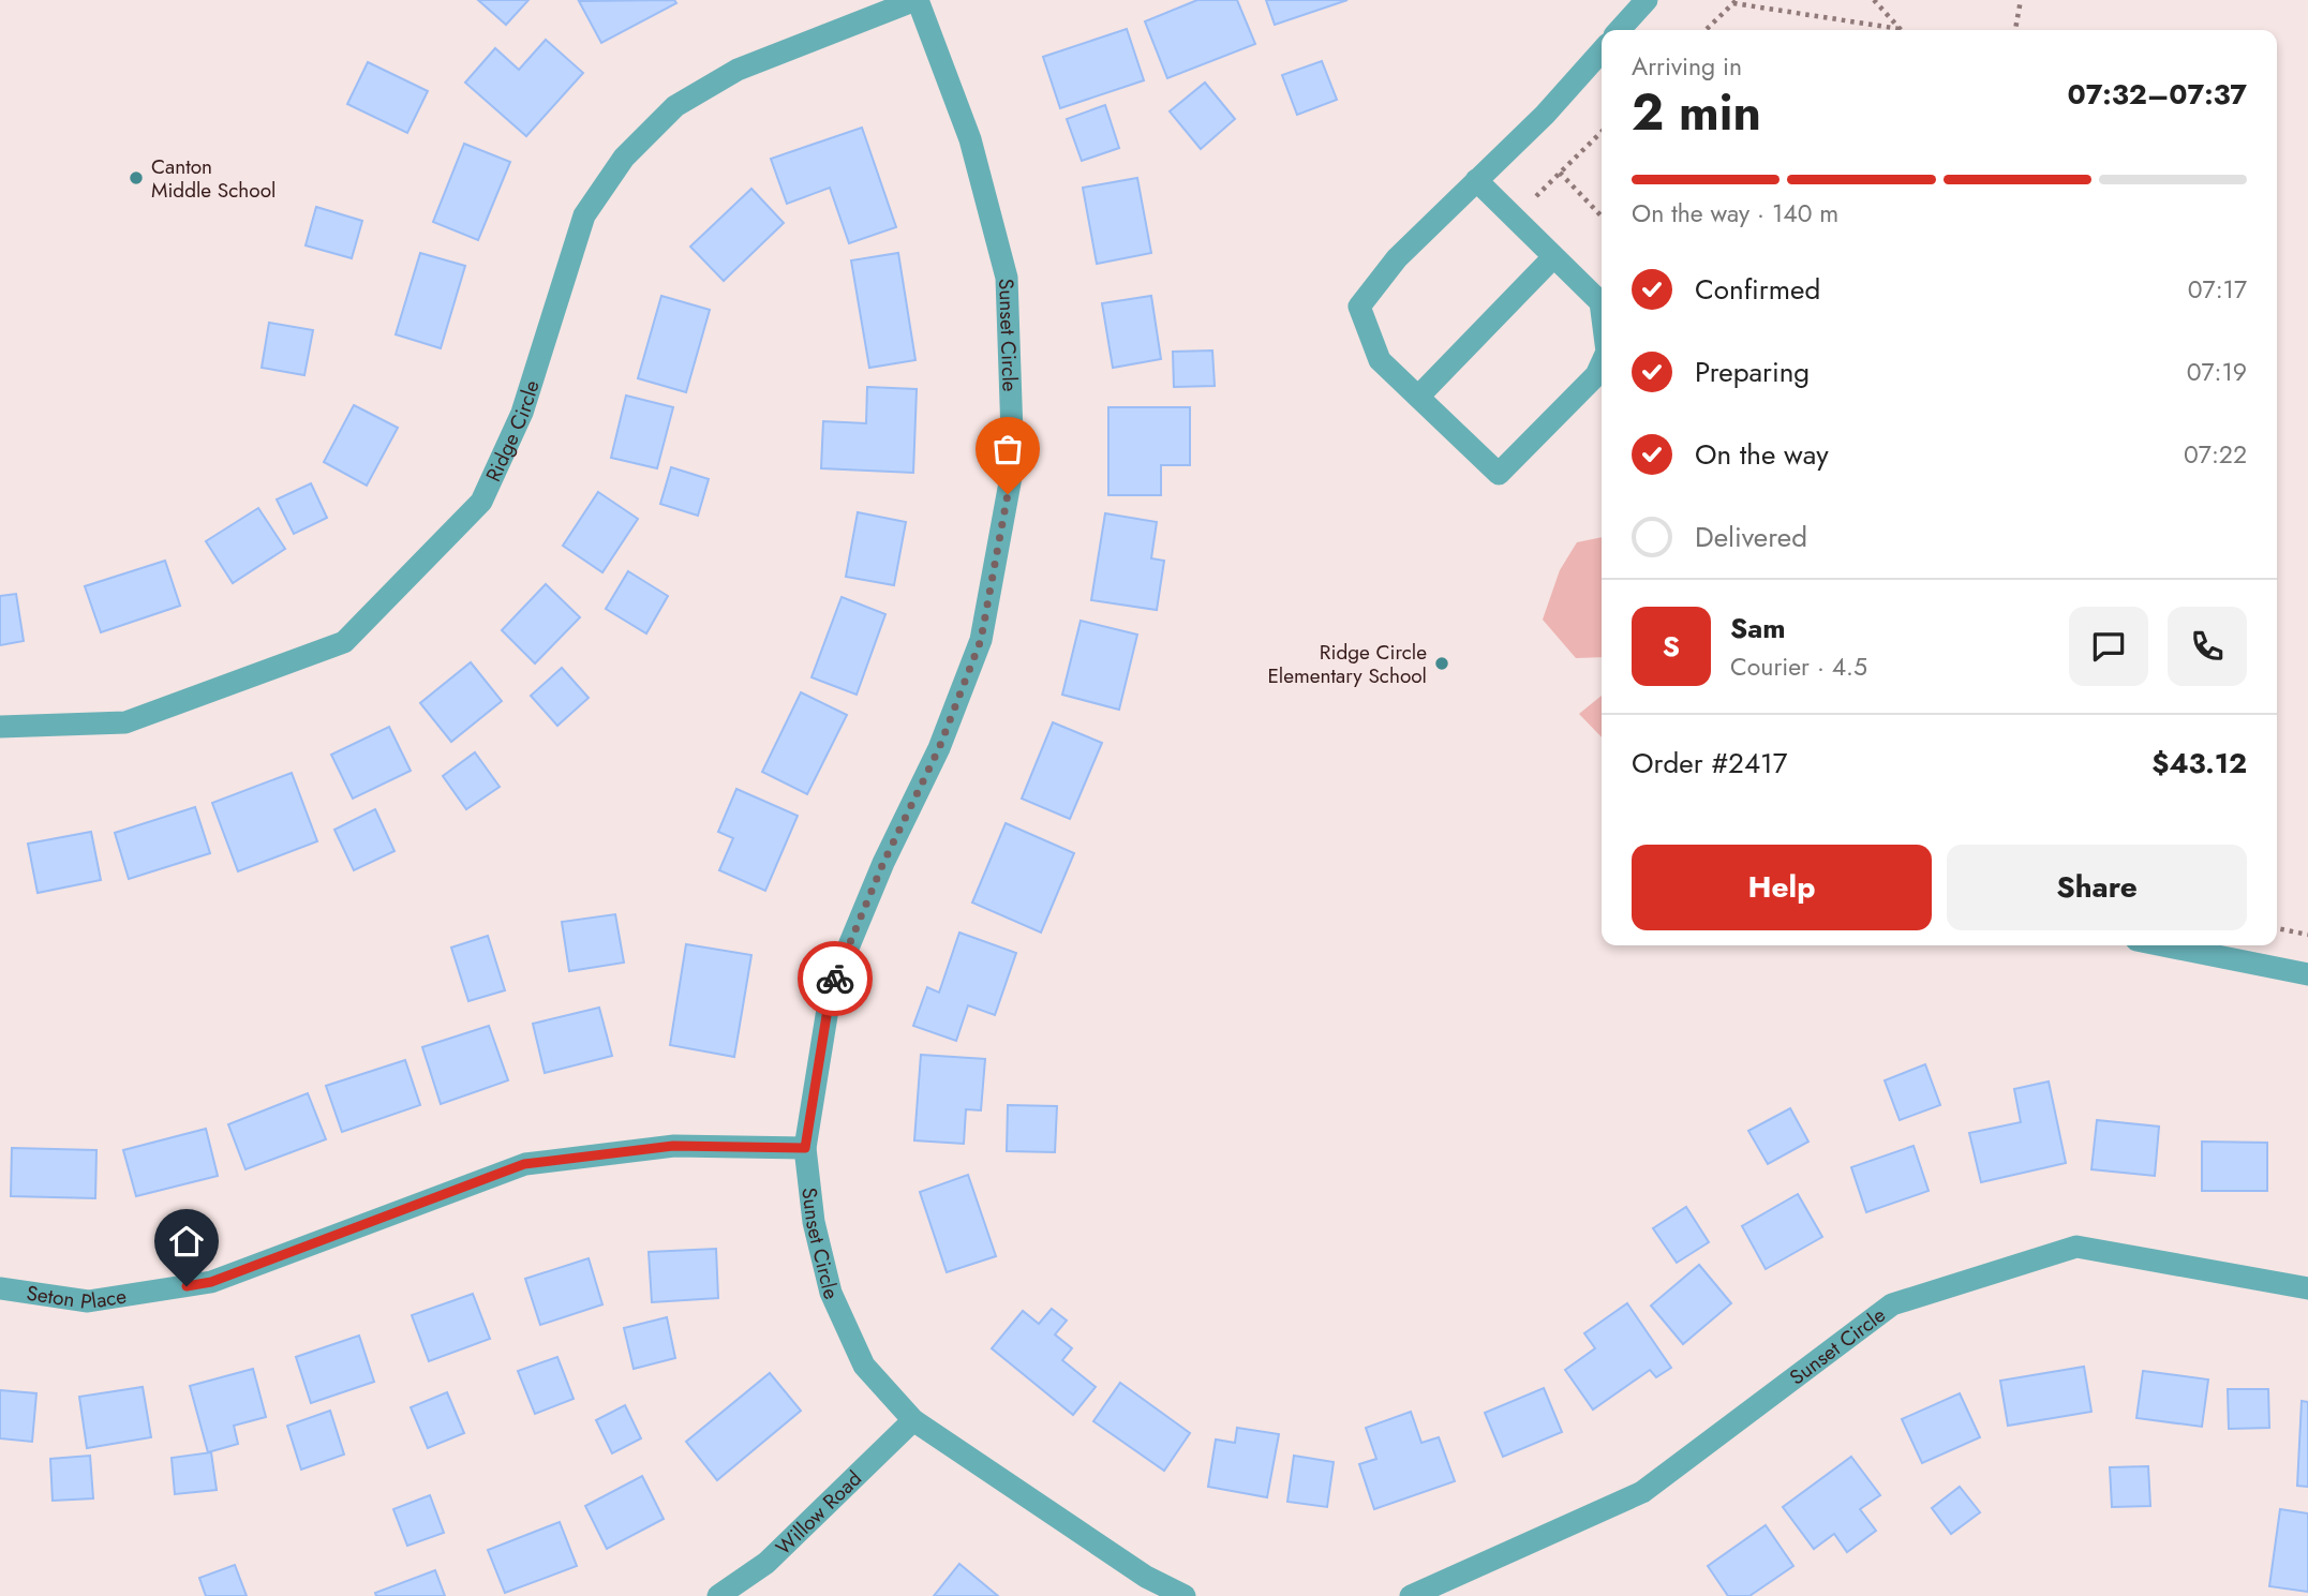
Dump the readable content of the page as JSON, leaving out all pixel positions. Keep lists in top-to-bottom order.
{
  "streets": {
    "street": [
      "Sunset Circle",
      "Ridge Circle",
      "Seton Place",
      "Willow Road"
    ]
  },
  "crossings": [
    ["Sunset Circle", "Ridge Circle"],
    ["Sunset Circle", "Seton Place"],
    ["Sunset Circle", "Willow Road"]
  ],
  "places": ["Canton Middle School", "Ridge Circle Elementary School"],
  "page": {
    "heading": ["2 min", "Arriving in", "07:32–07:37"],
    "panel": [
      "Sam",
      "Courier · 4.5",
      "Order #2417",
      "$43.12"
    ],
    "bar": "On the way · 140 m",
    "list": [
      ["Confirmed", "07:17"],
      ["Preparing", "07:19"],
      ["On the way", "07:22"],
      "Delivered"
    ],
    "round": "S",
    "buttons": ["Help", "Share"]
  }
}
